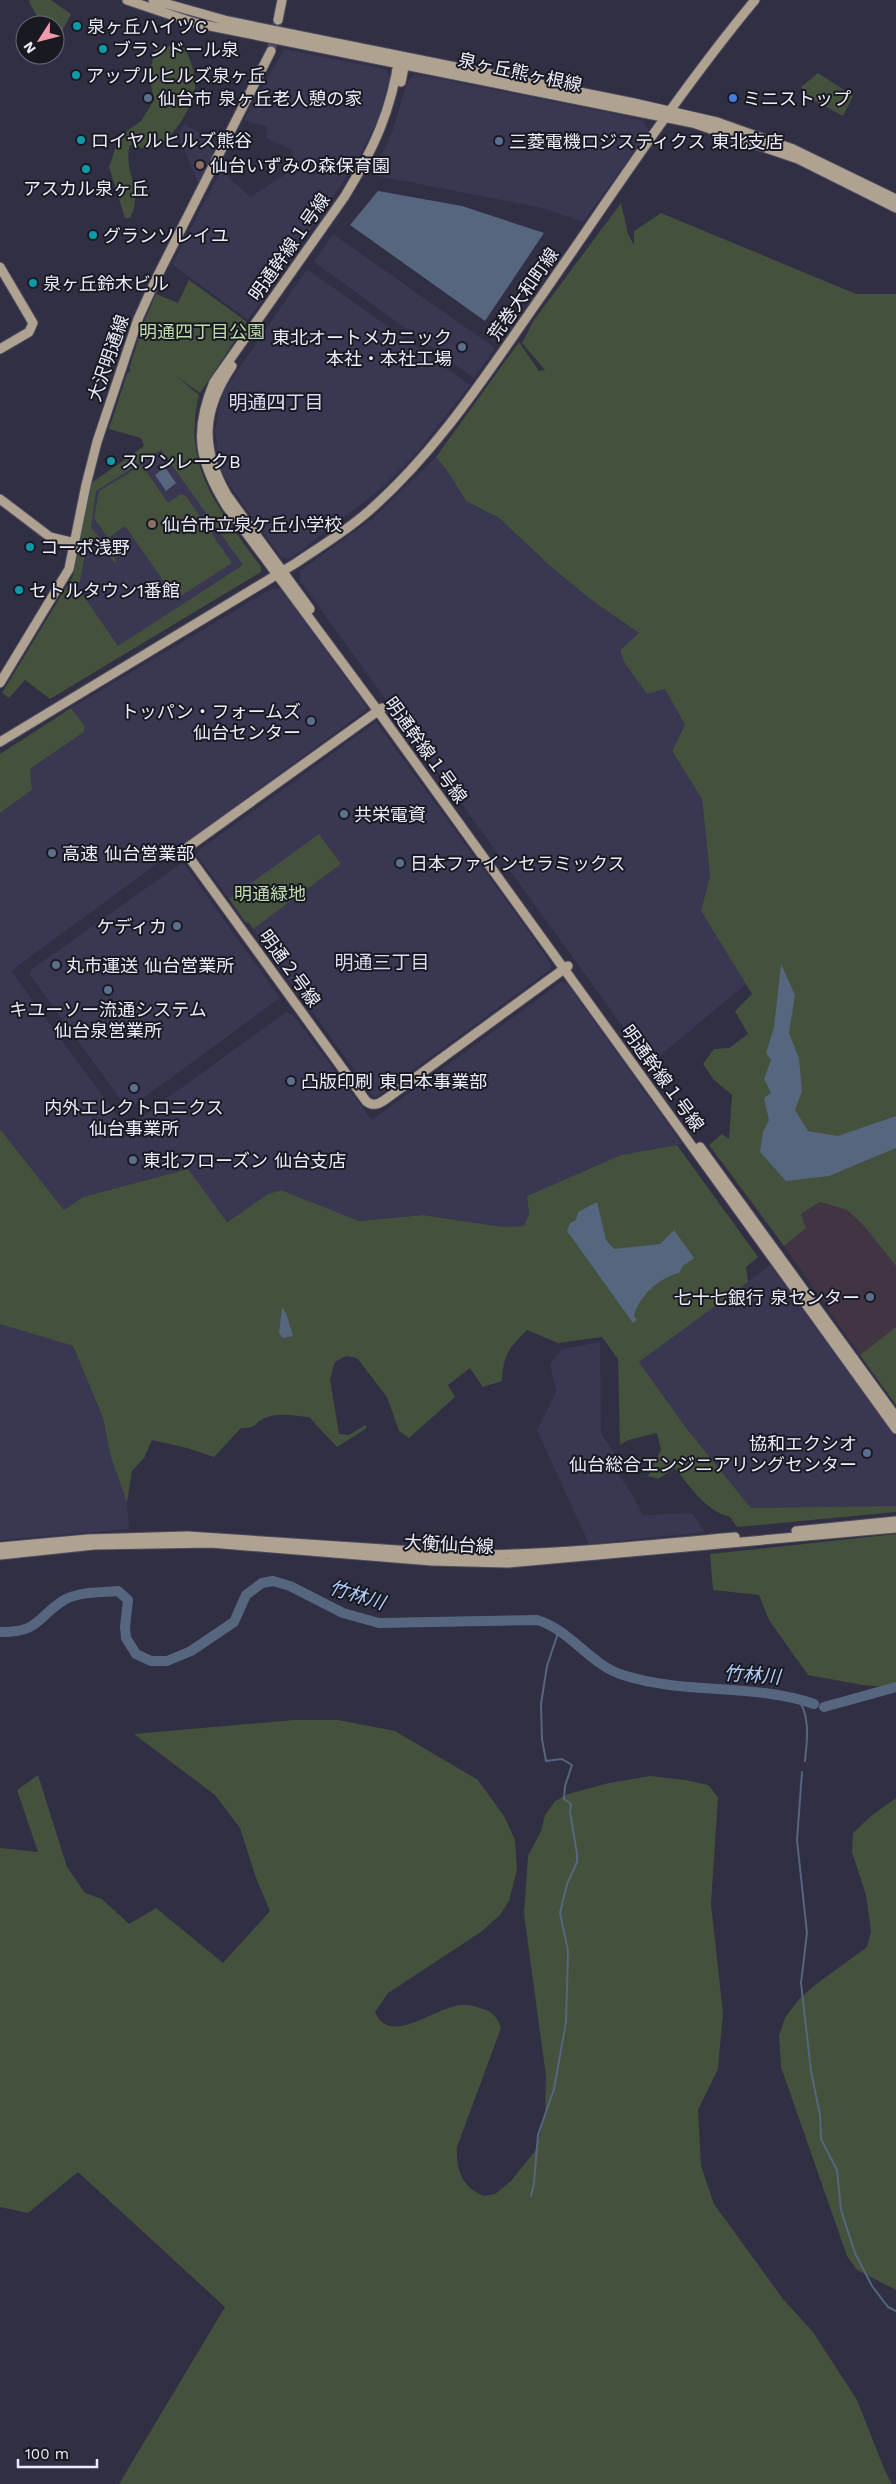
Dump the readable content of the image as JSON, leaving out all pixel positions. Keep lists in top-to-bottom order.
{
  "streets": {
    "street": [
      "泉ヶ丘熊ヶ根線",
      "明通幹線１号線",
      "荒巻大和町線",
      "大沢明通線",
      "明通２号線",
      "大衡仙台線"
    ]
  },
  "crossings": [
    ["泉ヶ丘熊ヶ根線", "明通幹線１号線"],
    ["泉ヶ丘熊ヶ根線", "荒巻大和町線"],
    ["明通幹線１号線", "荒巻大和町線"],
    ["明通幹線１号線", "明通２号線"]
  ],
  "districts": ["明通四丁目", "明通三丁目"],
  "water": ["竹林川"],
  "parks": ["明通四丁目公園", "明通緑地"],
  "places": [
    "泉ヶ丘ハイツC",
    "ブランドール泉",
    "アップルヒルズ泉ヶ丘",
    "仙台市 泉ヶ丘老人憩の家",
    "ミニストップ",
    "ロイヤルヒルズ熊谷",
    "三菱電機ロジスティクス 東北支店",
    "仙台いずみの森保育園",
    "アスカル泉ヶ丘",
    "グランソレイユ",
    "泉ヶ丘鈴木ビル",
    "東北オートメカニック 本社・本社工場",
    "スワンレークB",
    "仙台市立泉ケ丘小学校",
    "コーポ浅野",
    "セトルタウン1番館",
    "トッパン・フォームズ 仙台センター",
    "共栄電資",
    "高速 仙台営業部",
    "日本ファインセラミックス",
    "ケディカ",
    "丸市運送 仙台営業所",
    "キユーソー流通システム 仙台泉営業所",
    "凸版印刷 東日本事業部",
    "内外エレクトロニクス 仙台事業所",
    "東北フローズン 仙台支店",
    "七十七銀行 泉センター",
    "協和エクシオ 仙台総合エンジニアリングセンター"
  ],
  "scale_bar": "100 m",
  "north": "bottom left"
}
